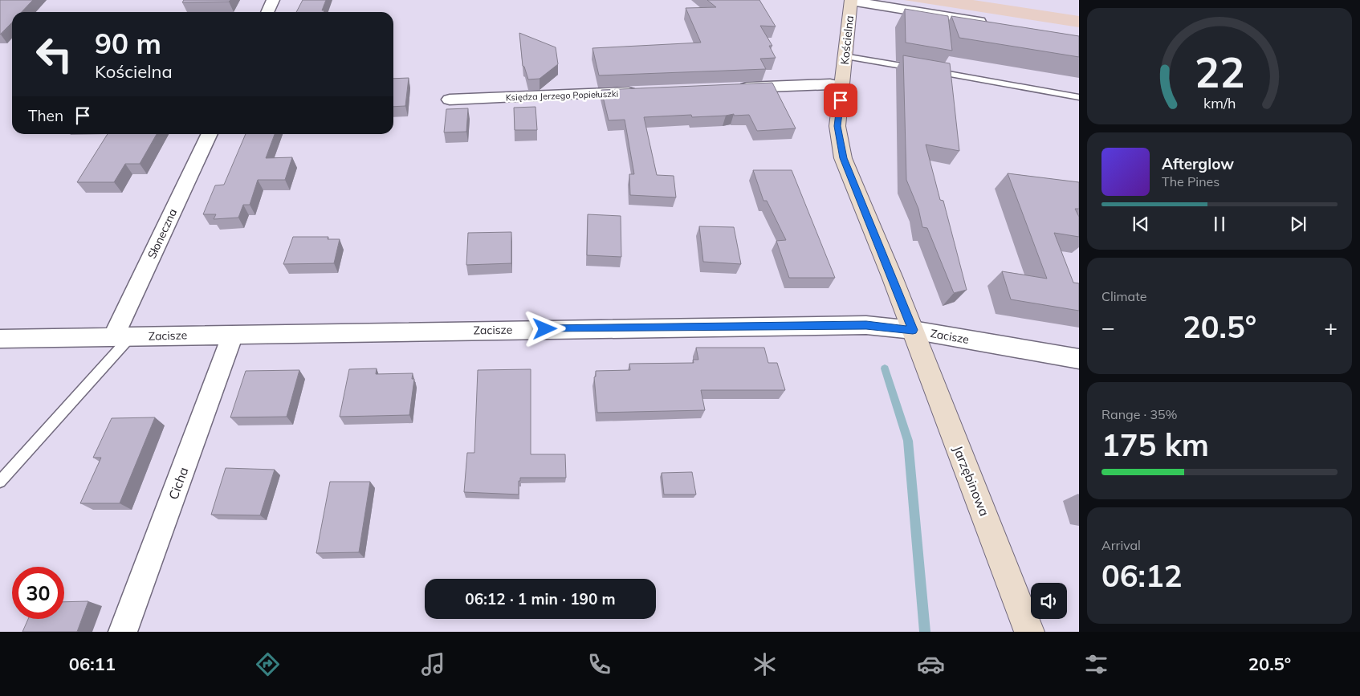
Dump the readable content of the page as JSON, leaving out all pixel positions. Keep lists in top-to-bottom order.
{
  "streets": {
    "street": [
      "Kościelna",
      "Księdza Jerzego Popiełuszki",
      "Słoneczna",
      "Zacisze",
      "Jarzębinowa",
      "Cicha"
    ]
  },
  "crossings": [
    ["Kościelna", "Zacisze"],
    ["Kościelna", "Jarzębinowa"],
    ["Słoneczna", "Zacisze"],
    ["Zacisze", "Jarzębinowa"],
    ["Zacisze", "Cicha"]
  ],
  "page": {
    "turn": ["90 m", "Kościelna"],
    "then": "Then",
    "song": ["Afterglow", "The Pines"],
    "tile": [
      "Climate",
      ["Range · 35%", "175 km"],
      ["Arrival", "06:12"]
    ],
    "heat": ["−", "20.5°", "+"],
    "limit": "30",
    "trip": "06:12 · 1 min · 190 m",
    "tabs": ["06:11", "20.5°"],
    "gauge": ["22", "km/h"]
  }
}
